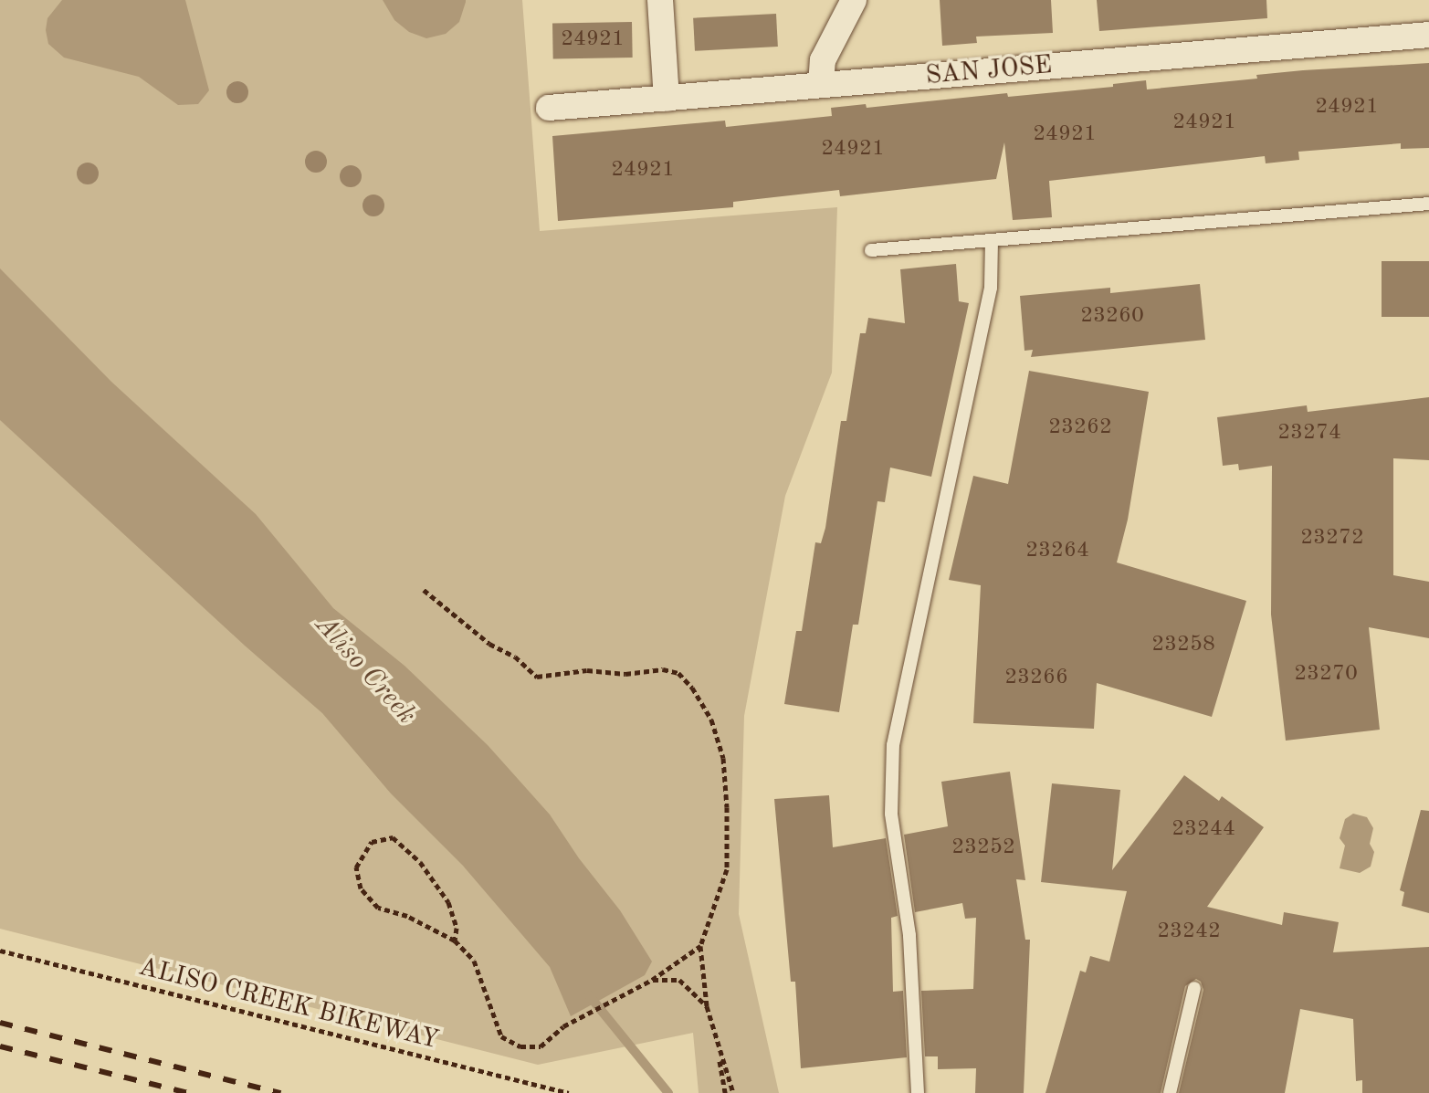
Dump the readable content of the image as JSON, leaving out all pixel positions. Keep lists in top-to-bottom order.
{
  "streets": {
    "street": ["SAN JOSE"],
    "path": ["ALISO CREEK BIKEWAY"]
  },
  "water": ["Aliso Creek"],
  "house_numbers": [
    "24921",
    "24921",
    "24921",
    "24921",
    "24921",
    "24921",
    "23260",
    "23262",
    "23274",
    "23272",
    "23264",
    "23258",
    "23270",
    "23266",
    "23244",
    "23252",
    "23242"
  ]
}
